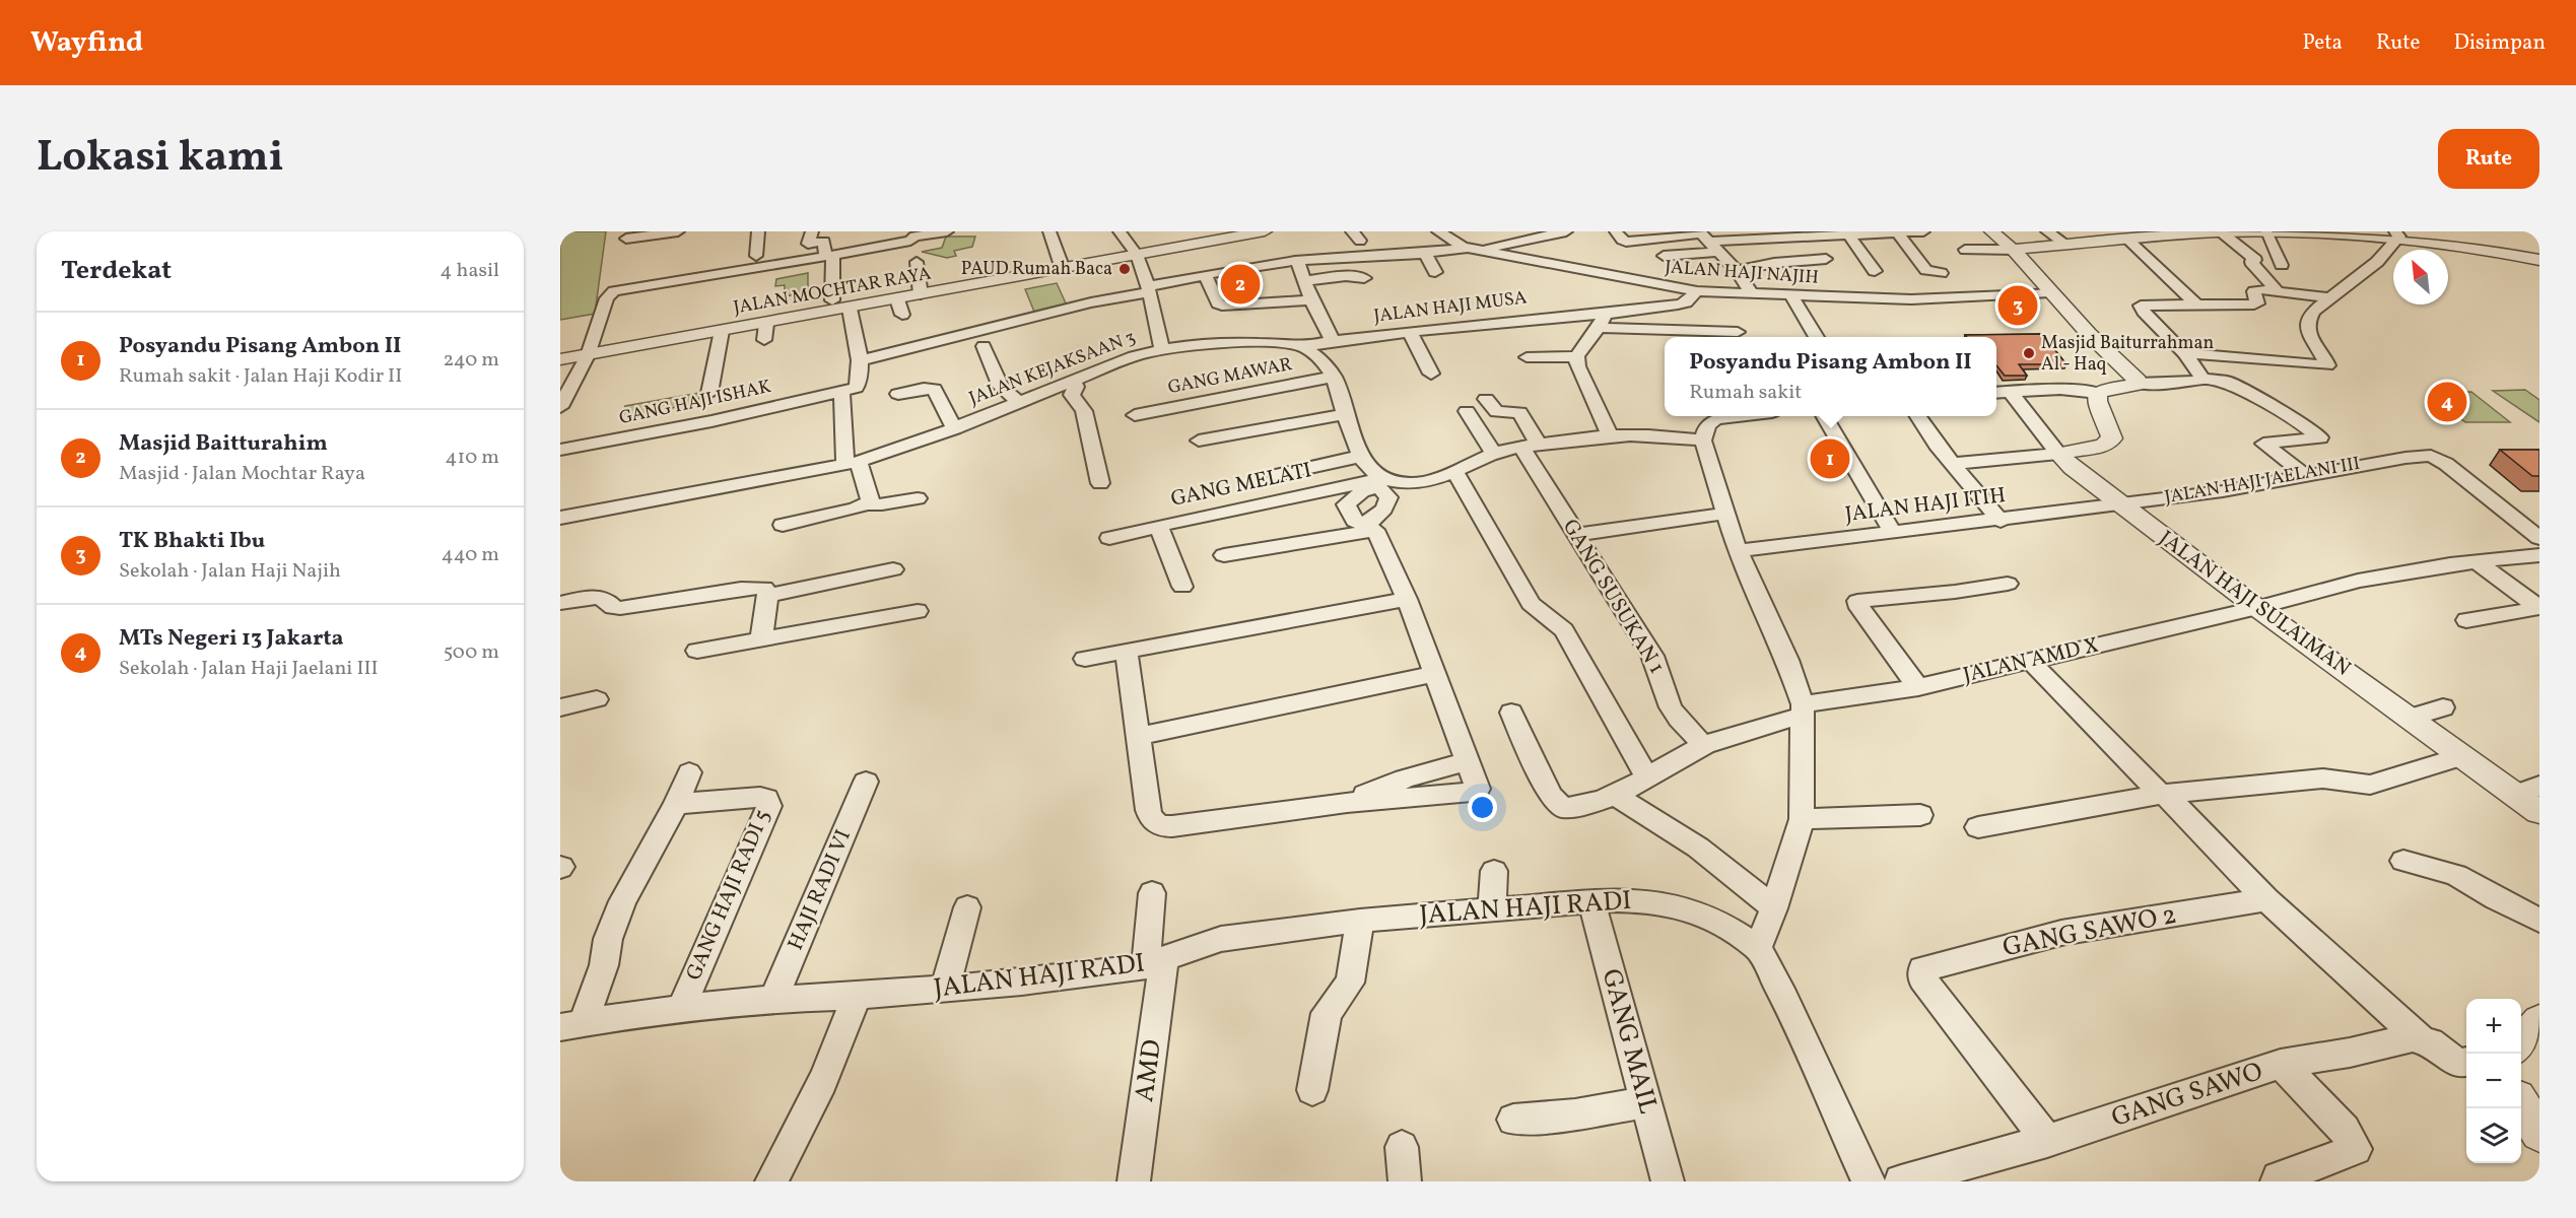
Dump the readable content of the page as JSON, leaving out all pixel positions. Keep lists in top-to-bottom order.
{
  "streets": {
    "street": [
      "JALAN HAJI NAJIH",
      "JALAN MOCHTAR RAYA",
      "JALAN HAJI MUSA",
      "JALAN KEJAKSAAN 3",
      "GANG MAWAR",
      "GANG HAJI ISHAK",
      "JALAN HAJI JAELANI III",
      "GANG MELATI",
      "JALAN HAJI ITIH",
      "GANG SUSUKAN 1",
      "JALAN HAJI SULAIMAN",
      "JALAN AMD X",
      "HAJI RADI VI",
      "GANG HAJI RADI 5",
      "JALAN HAJI RADI",
      "GANG SAWO 2",
      "GANG MAIL",
      "AMD",
      "GANG SAWO"
    ]
  },
  "crossings": [
    ["JALAN HAJI NAJIH", "JALAN HAJI MUSA"],
    ["JALAN HAJI MUSA", "JALAN KEJAKSAAN 3"],
    ["JALAN HAJI JAELANI III", "JALAN HAJI ITIH"],
    ["JALAN HAJI JAELANI III", "JALAN HAJI SULAIMAN"],
    ["JALAN HAJI ITIH", "JALAN HAJI SULAIMAN"],
    ["GANG SUSUKAN 1", "JALAN AMD X"],
    ["JALAN HAJI SULAIMAN", "JALAN AMD X"],
    ["HAJI RADI VI", "JALAN HAJI RADI"],
    ["GANG HAJI RADI 5", "JALAN HAJI RADI"],
    ["JALAN HAJI RADI", "GANG MAIL"],
    ["JALAN HAJI RADI", "AMD"],
    ["GANG SAWO 2", "GANG SAWO"]
  ],
  "places": ["PAUD Rumah Baca", "Masjid Baiturrahman Al - Haq"],
  "north": "top left",
  "page": {
    "header": "Wayfind",
    "nav": ["Peta", "Rute", "Disimpan"],
    "title": "Lokasi kami",
    "buttons": "Rute",
    "heading": ["Terdekat", "4 hasil"],
    "pins": [
      "2",
      "3",
      "4",
      "1"
    ],
    "list": [
      {
        "mark": "1",
        "name": "Posyandu Pisang Ambon II",
        "note": "Rumah sakit · Jalan Haji Kodir II",
        "value": "240 m"
      },
      {
        "mark": "2",
        "name": "Masjid Baitturahim",
        "note": "Masjid · Jalan Mochtar Raya",
        "value": "410 m"
      },
      {
        "mark": "3",
        "name": "TK Bhakti Ibu",
        "note": "Sekolah · Jalan Haji Najih",
        "value": "440 m"
      },
      {
        "mark": "4",
        "name": "MTs Negeri 13 Jakarta",
        "note": "Sekolah · Jalan Haji Jaelani III",
        "value": "500 m"
      }
    ],
    "popup": ["Posyandu Pisang Ambon II", "Rumah sakit"],
    "map_buttons": ["+", "−"]
  }
}
